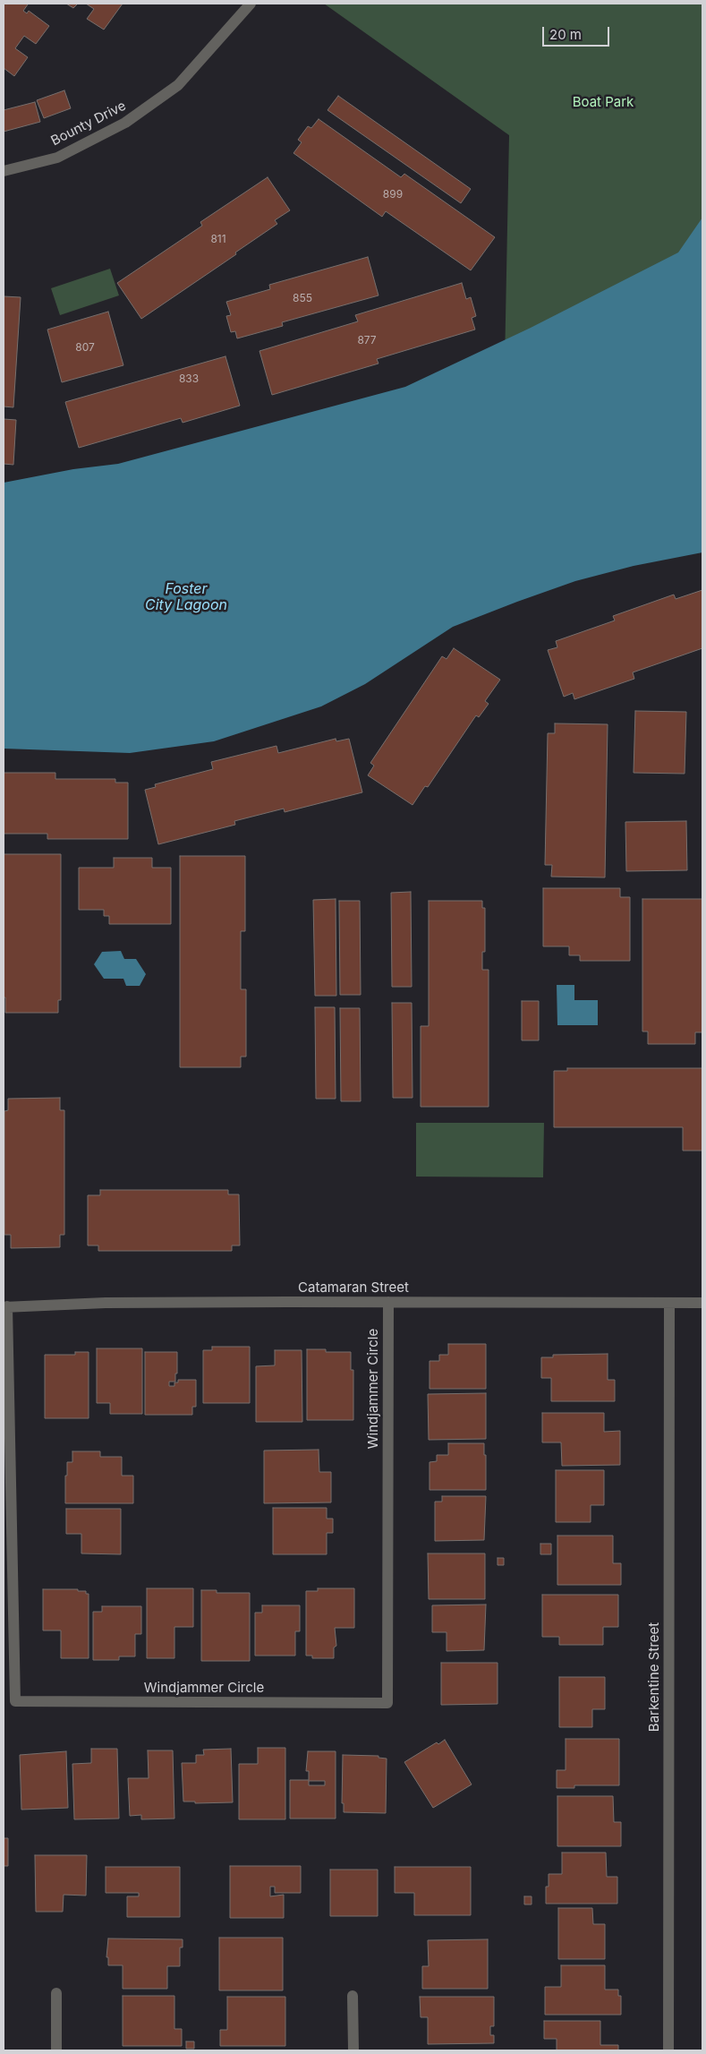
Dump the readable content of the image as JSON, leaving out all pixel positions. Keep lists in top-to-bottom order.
{
  "streets": {
    "street": [
      "Bounty Drive",
      "Catamaran Street",
      "Windjammer Circle",
      "Barkentine Street"
    ]
  },
  "crossings": [
    ["Catamaran Street", "Windjammer Circle"],
    ["Catamaran Street", "Barkentine Street"]
  ],
  "water": ["Foster City Lagoon"],
  "parks": ["Boat Park"],
  "house_numbers": [
    "899",
    "811",
    "855",
    "877",
    "807",
    "833"
  ],
  "scale_bar": "20 m"
}
